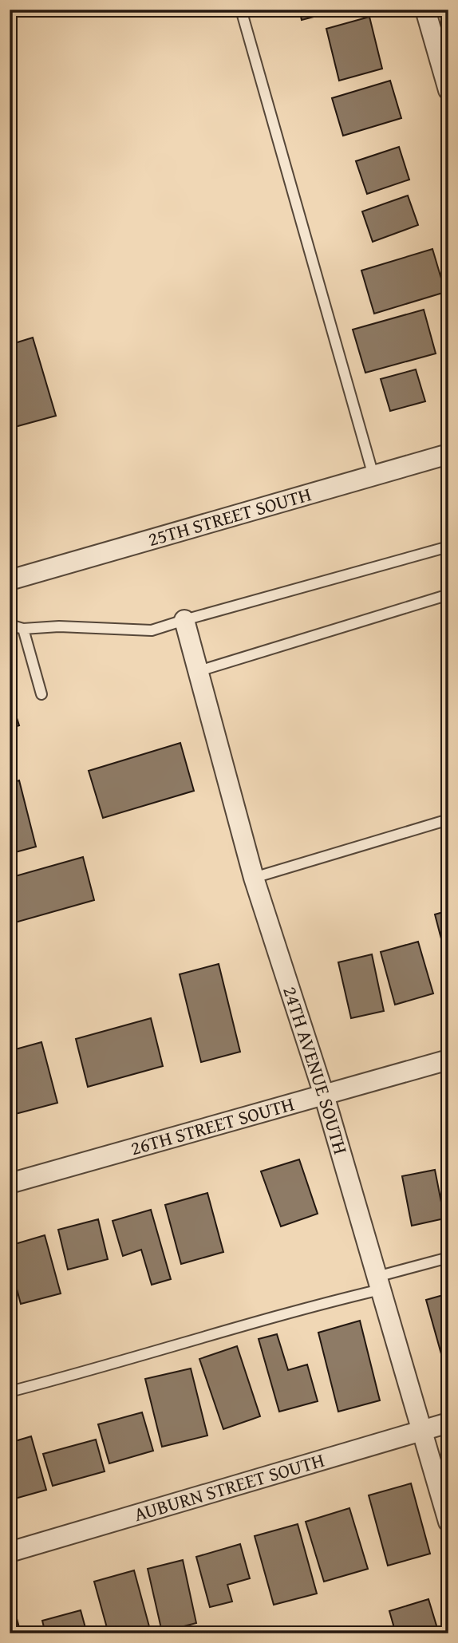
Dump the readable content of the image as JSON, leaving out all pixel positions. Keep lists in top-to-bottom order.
{
  "streets": {
    "street": [
      "25TH STREET SOUTH",
      "24TH AVENUE SOUTH",
      "26TH STREET SOUTH",
      "AUBURN STREET SOUTH"
    ]
  },
  "crossings": [
    ["24TH AVENUE SOUTH", "26TH STREET SOUTH"],
    ["24TH AVENUE SOUTH", "AUBURN STREET SOUTH"]
  ]
}
